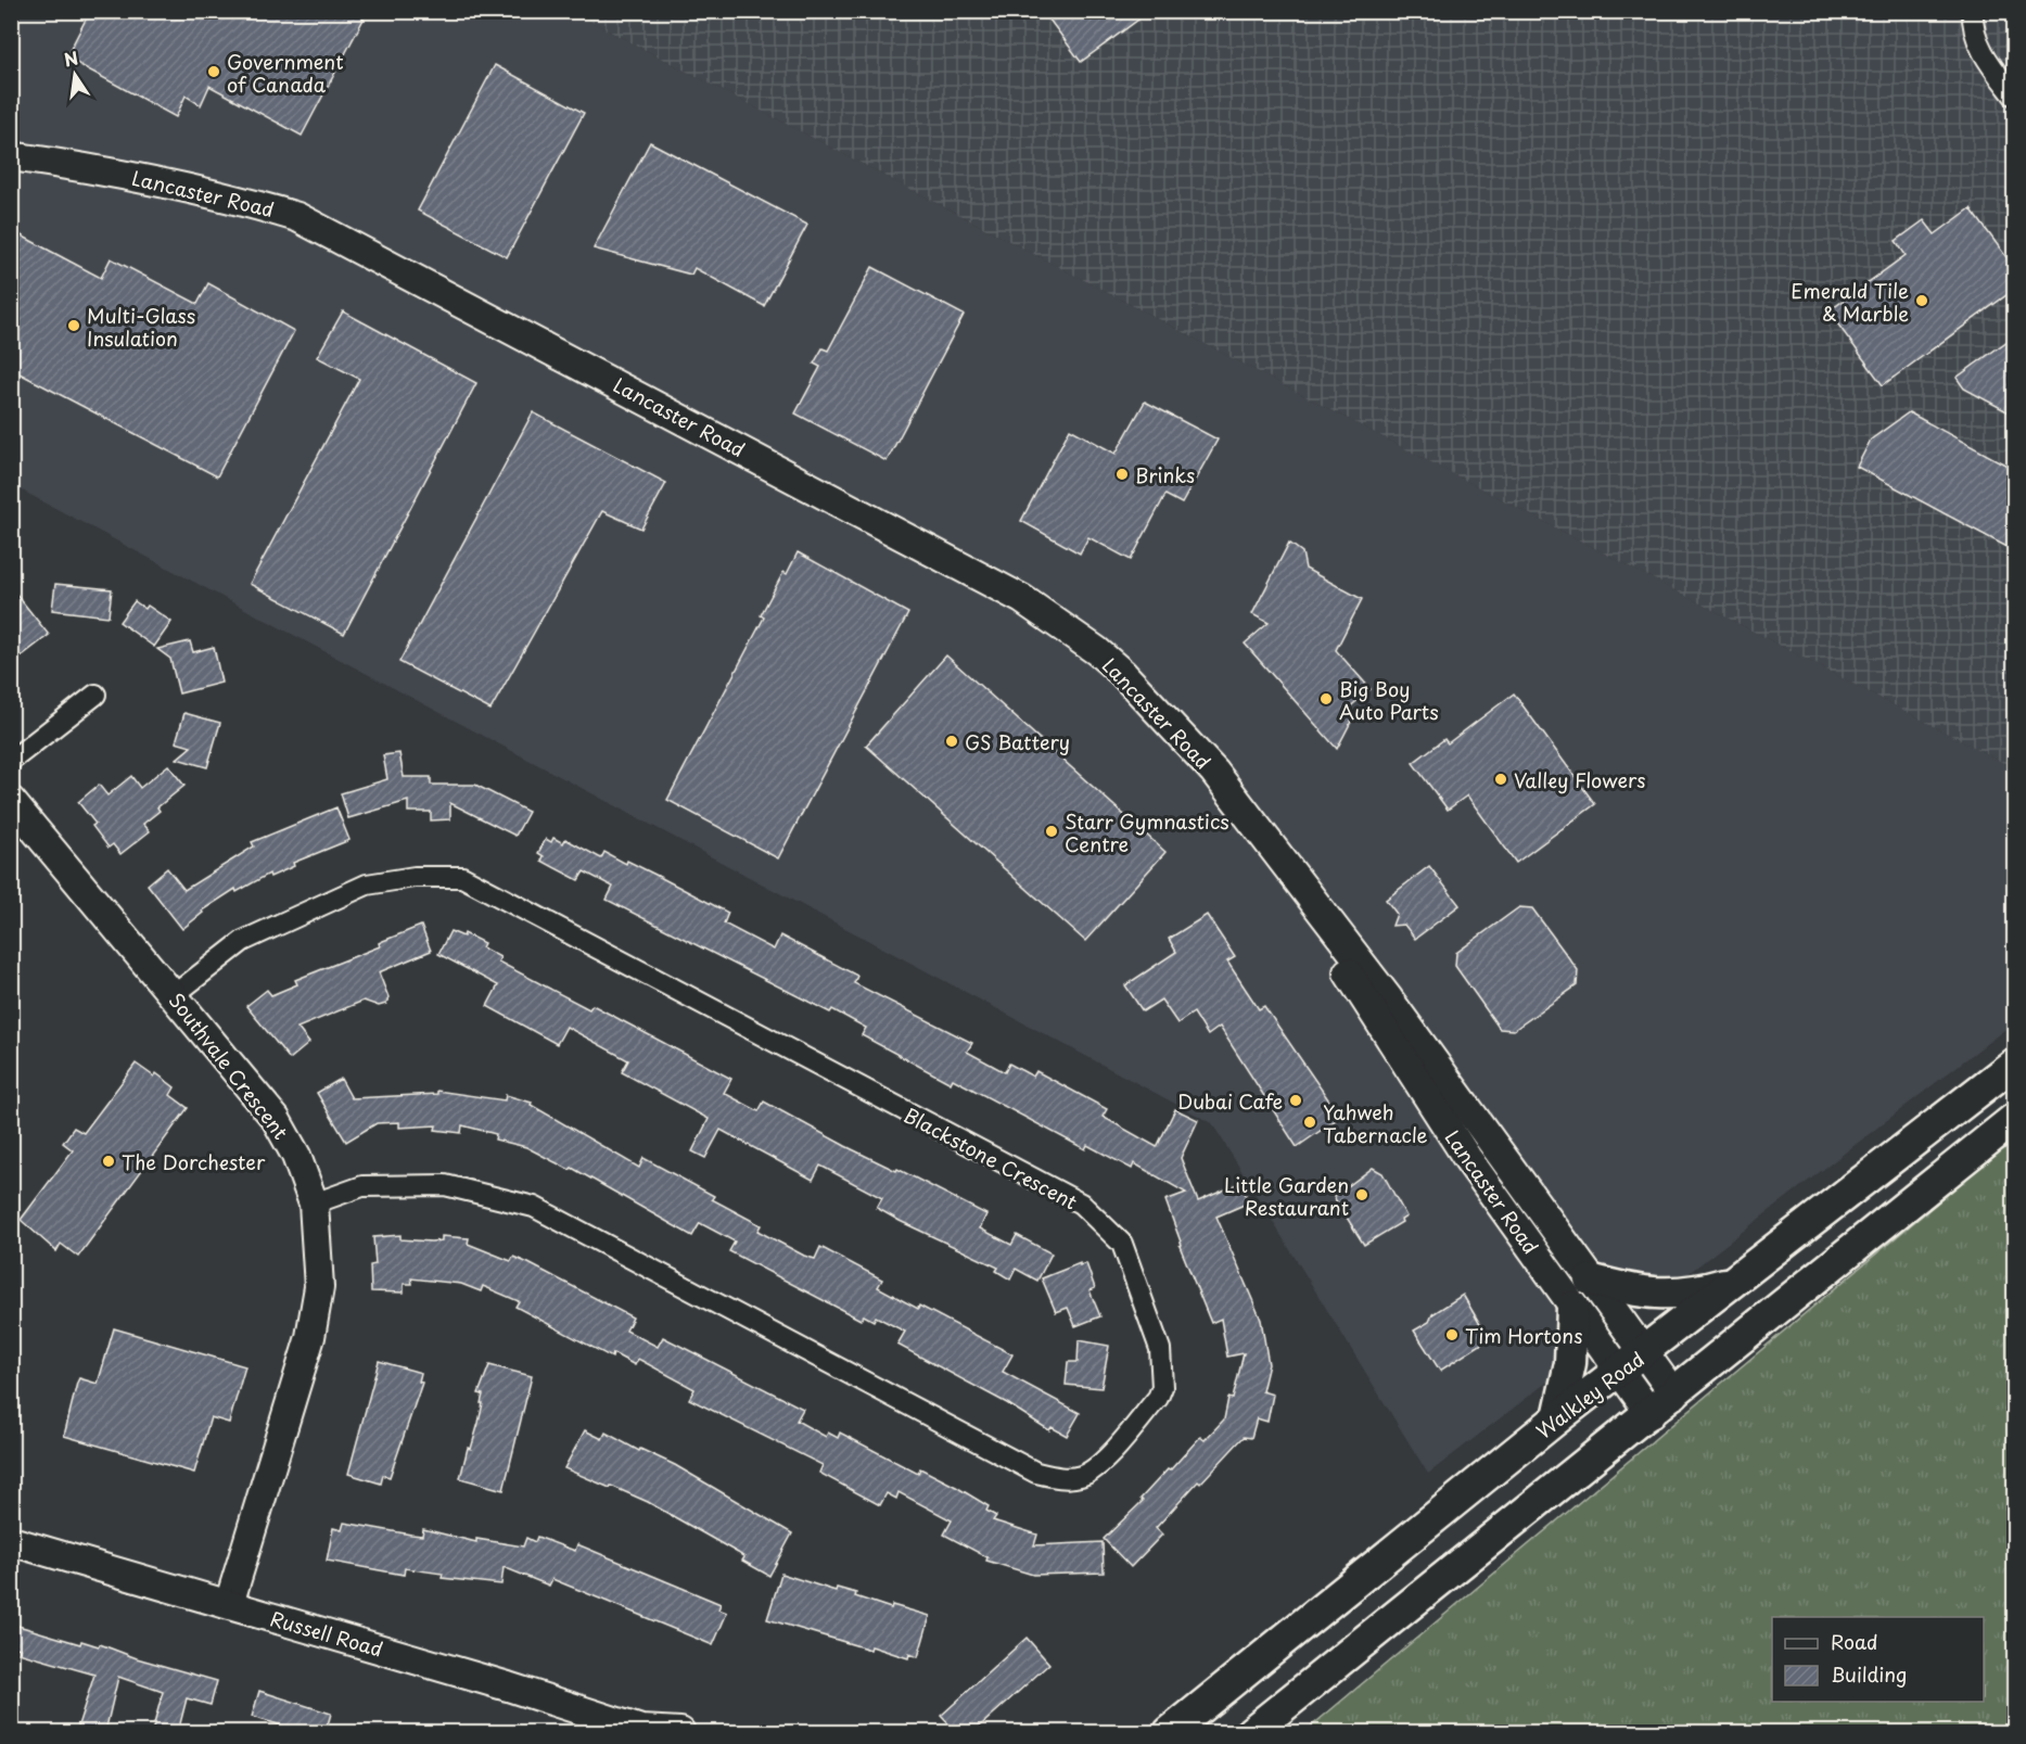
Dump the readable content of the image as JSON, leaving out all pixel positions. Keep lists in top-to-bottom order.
{
  "streets": {
    "main road": ["Walkley Road"],
    "street": [
      "Lancaster Road",
      "Southvale Crescent",
      "Blackstone Crescent",
      "Russell Road"
    ]
  },
  "crossings": [
    ["Lancaster Road", "Walkley Road"],
    ["Southvale Crescent", "Blackstone Crescent"],
    ["Southvale Crescent", "Russell Road"]
  ],
  "places": [
    "Government of Canada",
    "Emerald Tile & Marble",
    "Multi-Glass Insulation",
    "Brinks",
    "Big Boy Auto Parts",
    "GS Battery",
    "Valley Flowers",
    "Starr Gymnastics Centre",
    "Dubai Cafe",
    "Yahweh Tabernacle",
    "The Dorchester",
    "Little Garden Restaurant",
    "Tim Hortons"
  ],
  "legend": ["Road", "Building"],
  "north": "top"
}
